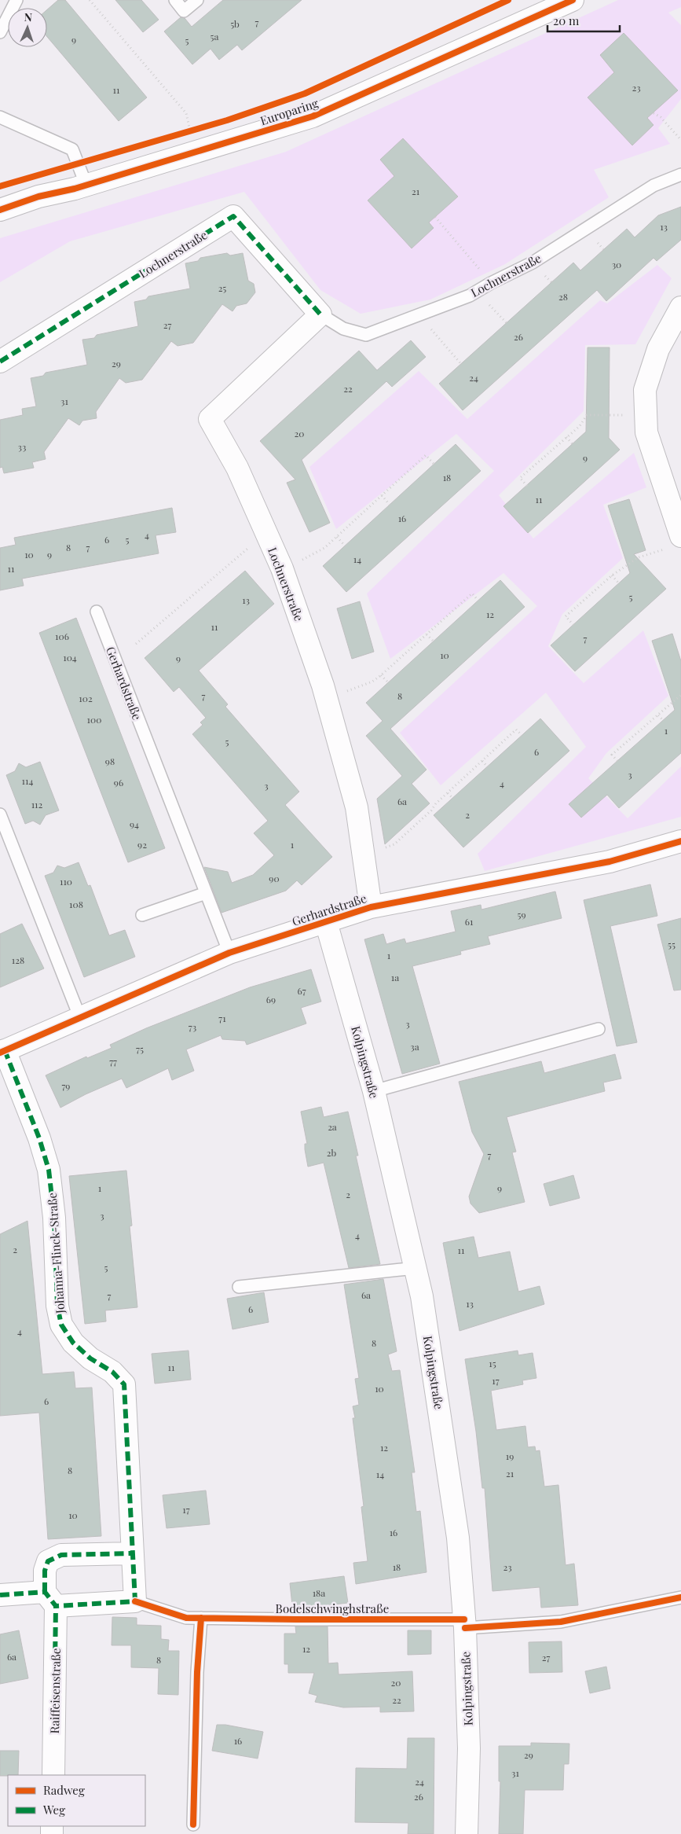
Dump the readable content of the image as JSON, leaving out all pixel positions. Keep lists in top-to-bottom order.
{
  "streets": {
    "street": [
      "Europaring",
      "Lochnerstraße",
      "Gerhardstraße",
      "Kolpingstraße",
      "Johanna-Flinck-Straße",
      "Bodelschwinghstraße",
      "Raiffeisenstraße"
    ]
  },
  "crossings": [
    ["Lochnerstraße", "Gerhardstraße"],
    ["Gerhardstraße", "Kolpingstraße"],
    ["Gerhardstraße", "Johanna-Flinck-Straße"],
    ["Kolpingstraße", "Bodelschwinghstraße"],
    ["Johanna-Flinck-Straße", "Bodelschwinghstraße"],
    ["Bodelschwinghstraße", "Raiffeisenstraße"]
  ],
  "house_numbers": [
    "7",
    "5b",
    "5a",
    "9",
    "5",
    "23",
    "11",
    "21",
    "13",
    "30",
    "25",
    "28",
    "27",
    "26",
    "29",
    "24",
    "22",
    "31",
    "20",
    "33",
    "9",
    "18",
    "11",
    "16",
    "4",
    "6",
    "5",
    "8",
    "7",
    "10",
    "9",
    "14",
    "11",
    "5",
    "13",
    "12",
    "11",
    "106",
    "7",
    "10",
    "104",
    "9",
    "7",
    "8",
    "102",
    "100",
    "1",
    "5",
    "6",
    "98",
    "3",
    "114",
    "96",
    "4",
    "3",
    "6a",
    "112",
    "2",
    "94",
    "92",
    "1",
    "90",
    "110",
    "108",
    "59",
    "61",
    "55",
    "1",
    "128",
    "1a",
    "67",
    "69",
    "71",
    "3",
    "73",
    "3a",
    "75",
    "77",
    "79",
    "2a",
    "2b",
    "7",
    "1",
    "9",
    "2",
    "3",
    "4",
    "2",
    "11",
    "5",
    "6a",
    "7",
    "13",
    "6",
    "4",
    "8",
    "15",
    "11",
    "17",
    "10",
    "6",
    "12",
    "19",
    "8",
    "21",
    "14",
    "17",
    "10",
    "16",
    "18",
    "23",
    "18a",
    "12",
    "6a",
    "27",
    "8",
    "20",
    "22",
    "16",
    "29",
    "31",
    "24",
    "26"
  ],
  "legend": ["Radweg", "Weg"],
  "scale_bar": "20 m",
  "north": "top"
}
